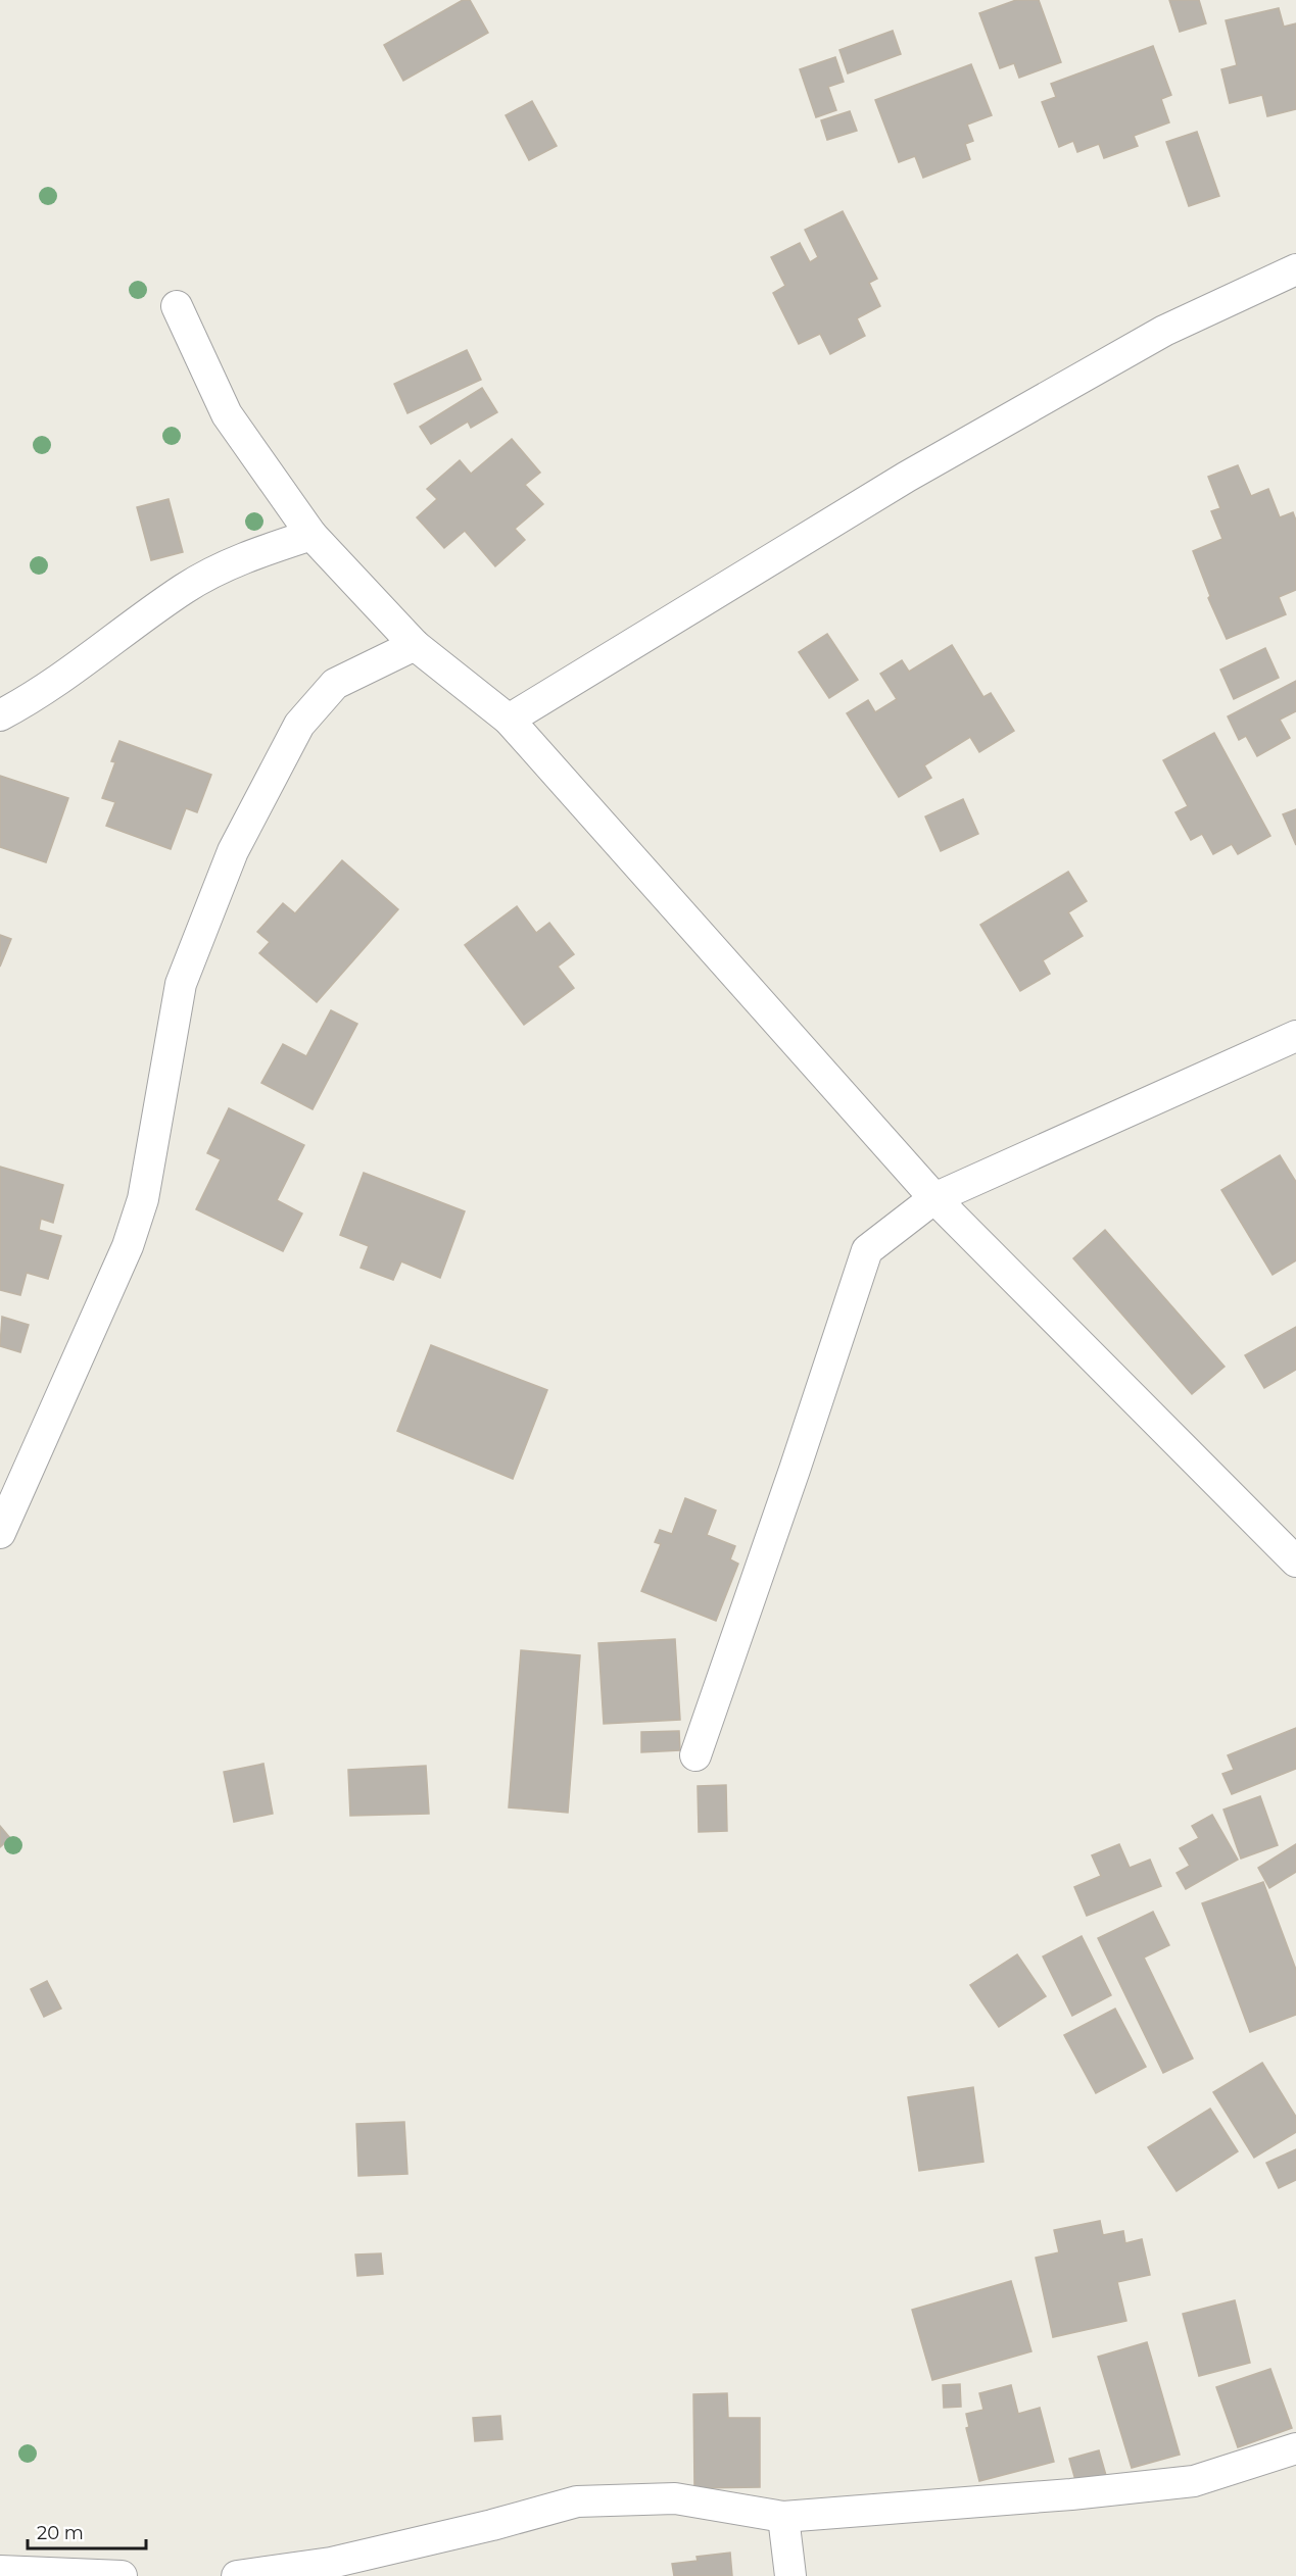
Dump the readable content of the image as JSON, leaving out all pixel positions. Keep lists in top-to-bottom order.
{
  "scale_bar": "20 m"
}
